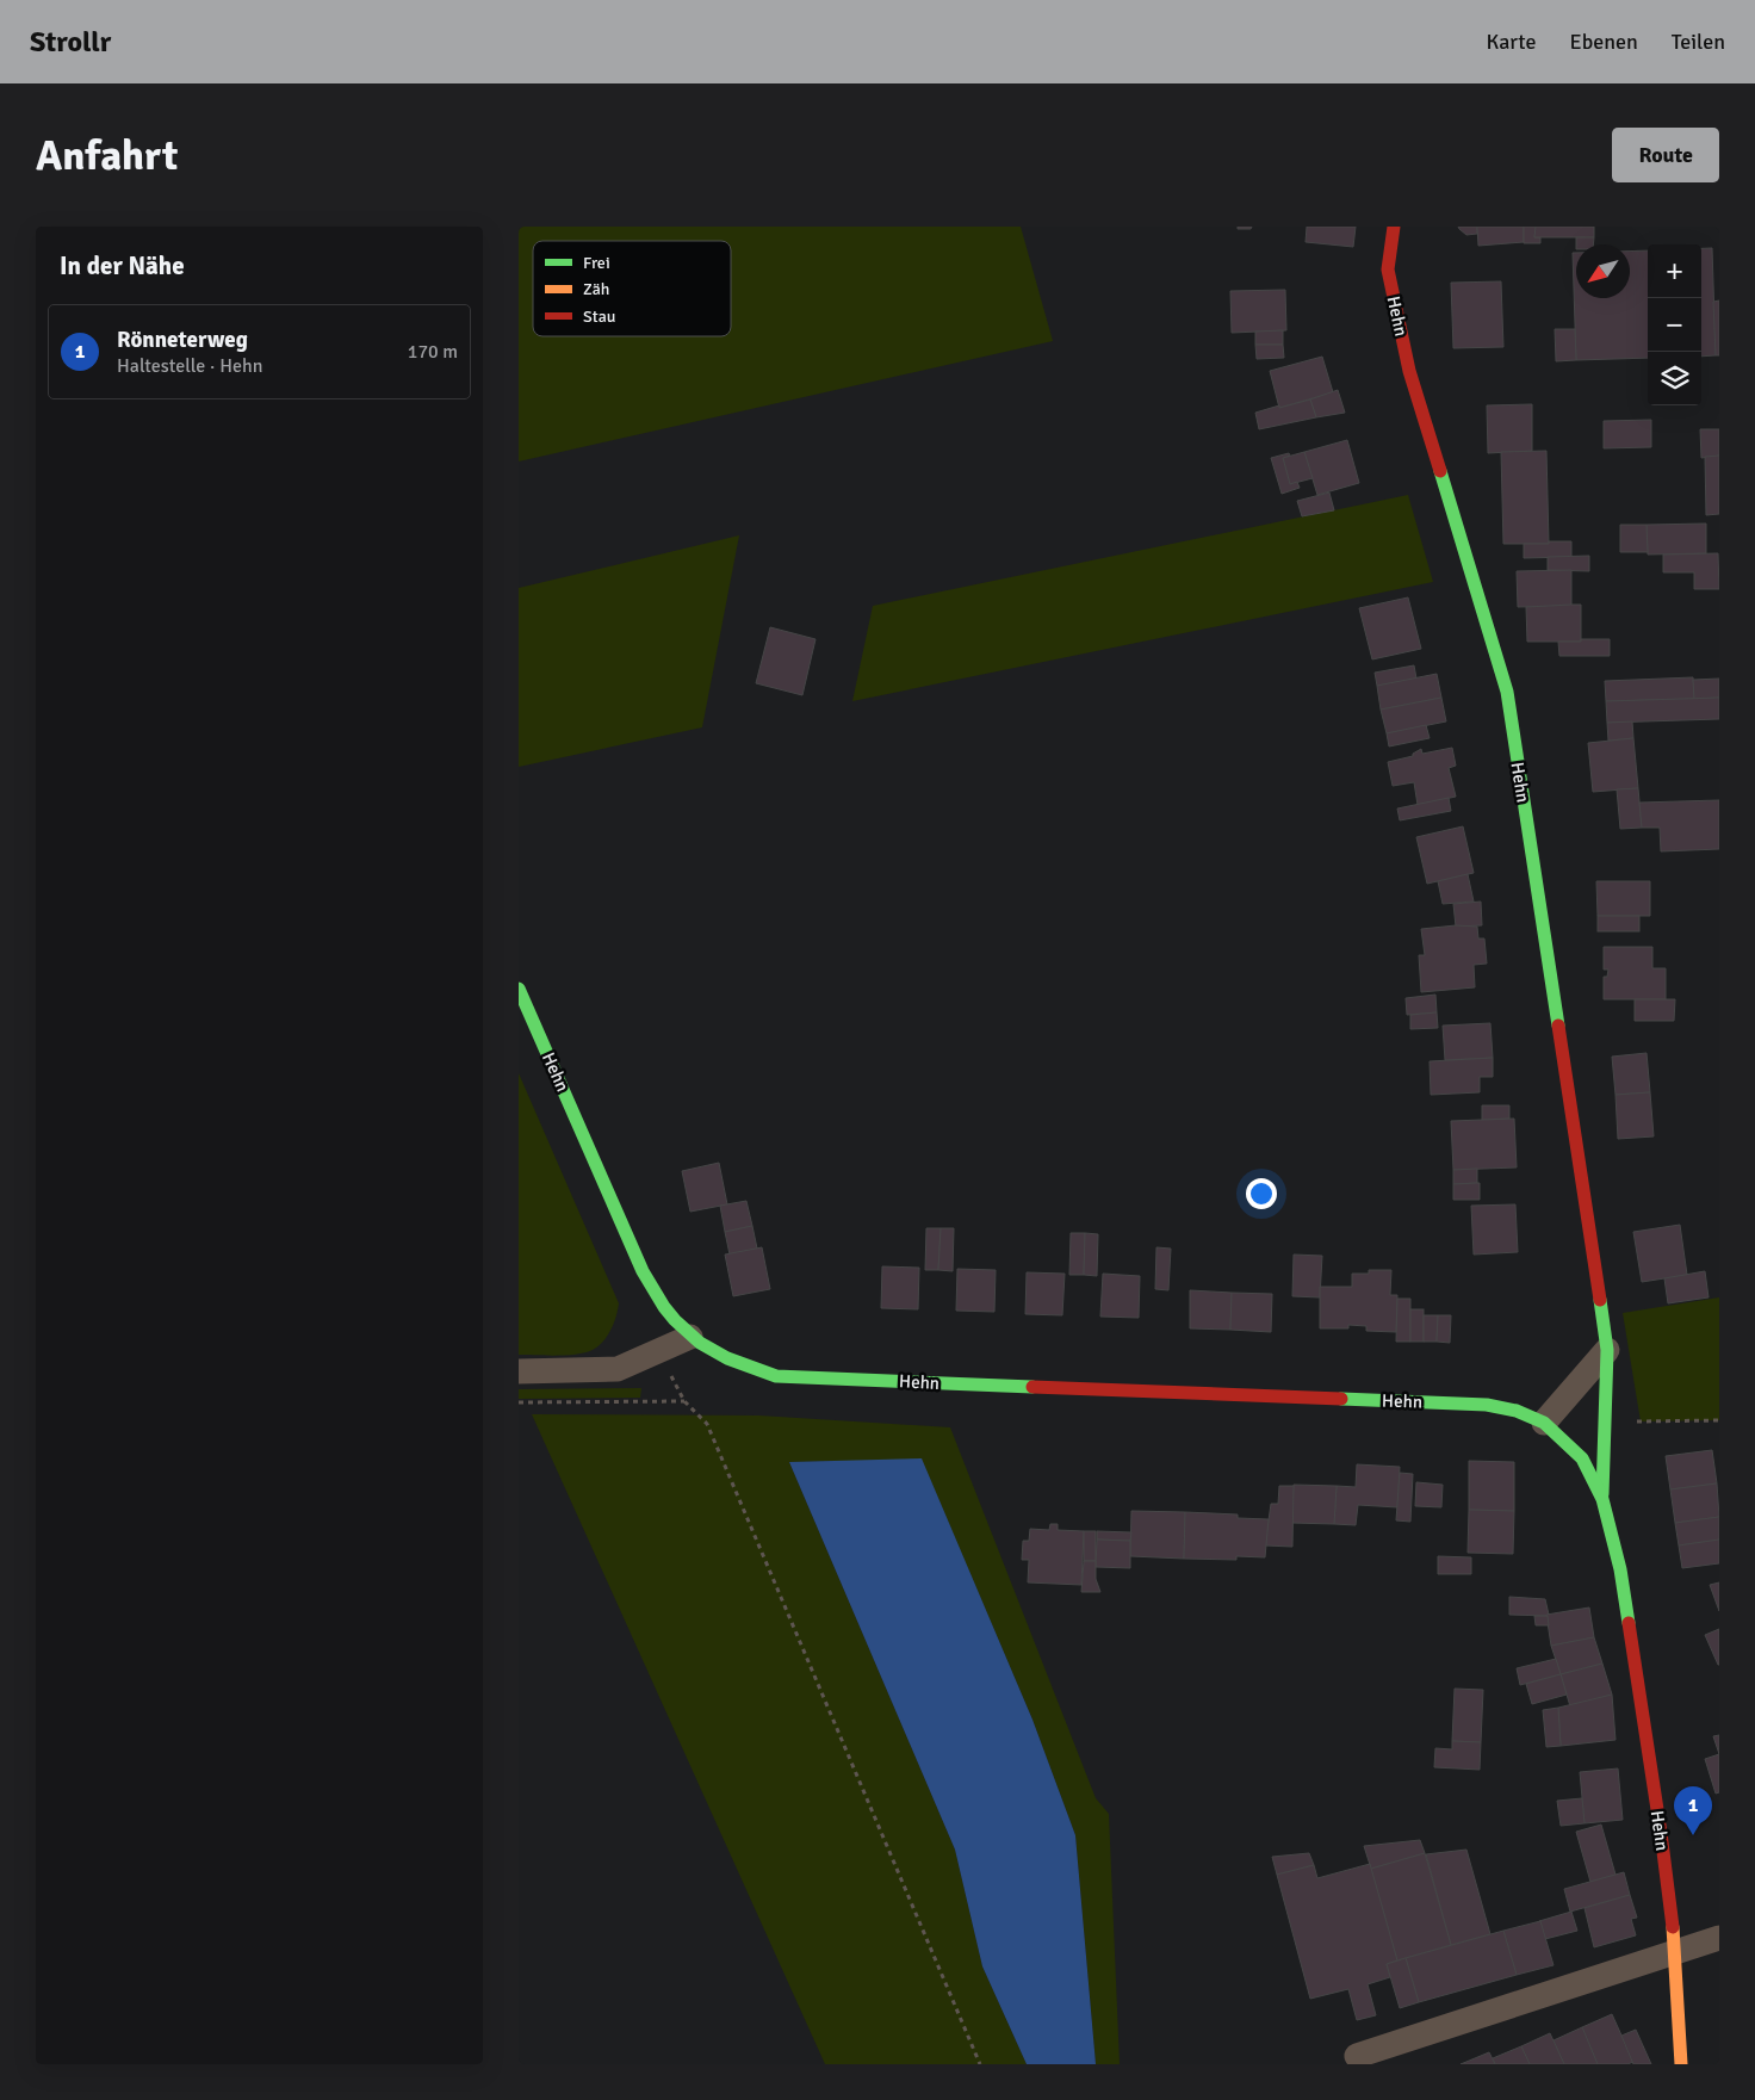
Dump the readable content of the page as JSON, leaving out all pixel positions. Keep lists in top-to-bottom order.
{
  "streets": {
    "street": ["Hehn"]
  },
  "legend": ["Frei", "Zäh", "Stau"],
  "north": "bottom left",
  "page": {
    "header": "Strollr",
    "nav": ["Karte", "Ebenen", "Teilen"],
    "buttons": "Route",
    "title": "Anfahrt",
    "heading": "In der Nähe",
    "map_buttons": ["+", "−"],
    "list": [
      {
        "mark": "1",
        "name": "Rönneterweg",
        "note": "Haltestelle · Hehn",
        "value": "170 m"
      }
    ],
    "pins": "1"
  }
}
